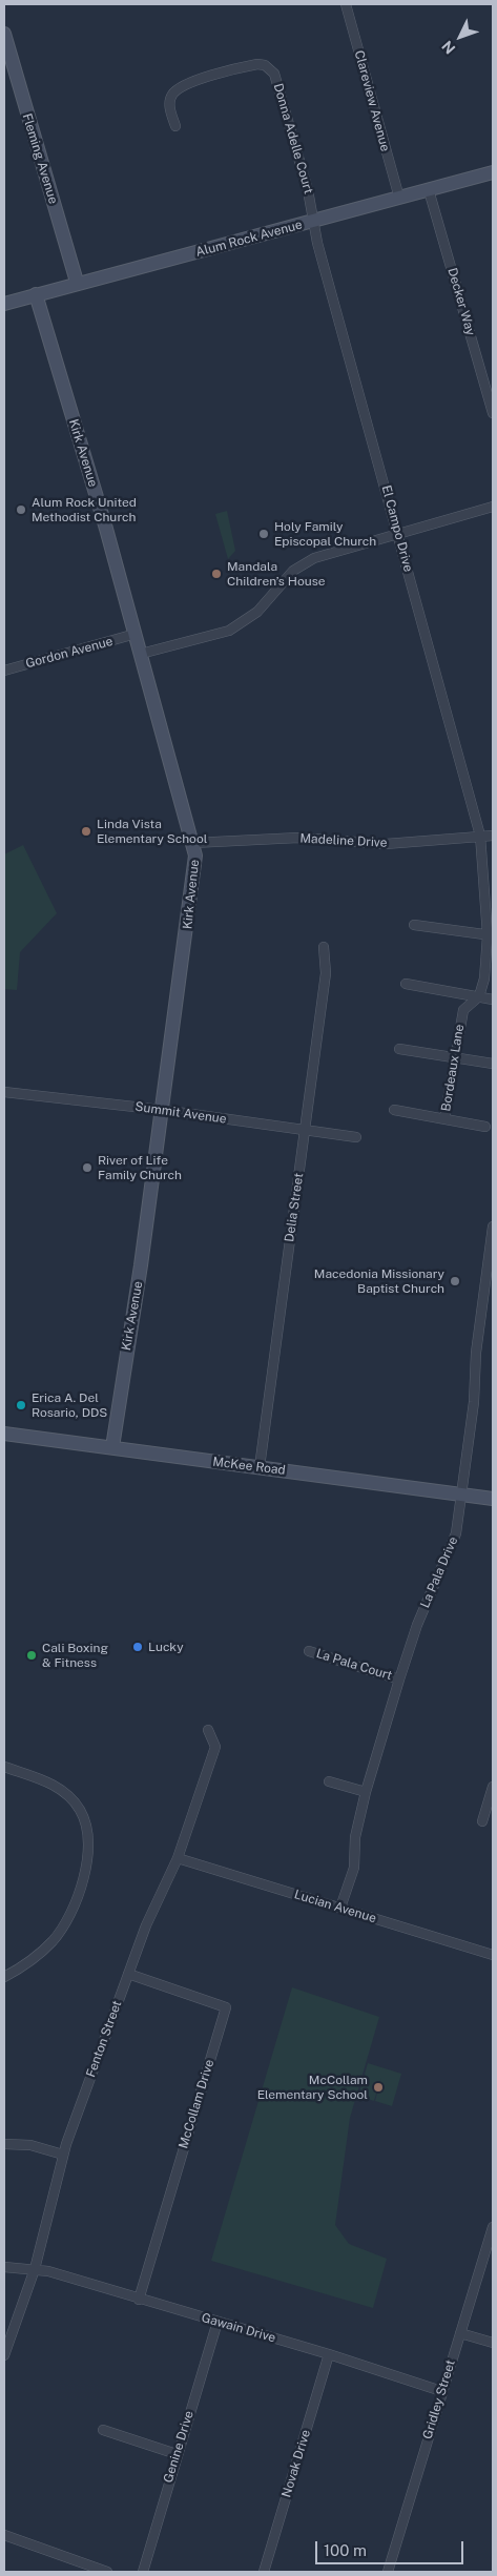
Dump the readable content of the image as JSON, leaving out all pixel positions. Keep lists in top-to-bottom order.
{
  "streets": {
    "street": [
      "Clareview Avenue",
      "Donna Adelle Court",
      "Fleming Avenue",
      "Alum Rock Avenue",
      "Decker Way",
      "Kirk Avenue",
      "El Campo Drive",
      "Gordon Avenue",
      "Madeline Drive",
      "Bordeaux Lane",
      "Summit Avenue",
      "Delia Street",
      "McKee Road",
      "La Pala Drive",
      "La Pala Court",
      "Lucian Avenue",
      "Fenton Street",
      "McCollam Drive",
      "Gawain Drive",
      "Gridley Street",
      "Genine Drive",
      "Novak Drive"
    ]
  },
  "crossings": [
    ["Clareview Avenue", "Alum Rock Avenue"],
    ["Donna Adelle Court", "Alum Rock Avenue"],
    ["Donna Adelle Court", "El Campo Drive"],
    ["Fleming Avenue", "Alum Rock Avenue"],
    ["Alum Rock Avenue", "Decker Way"],
    ["Alum Rock Avenue", "Kirk Avenue"],
    ["Alum Rock Avenue", "El Campo Drive"],
    ["Kirk Avenue", "Gordon Avenue"],
    ["Kirk Avenue", "Madeline Drive"],
    ["Kirk Avenue", "Summit Avenue"],
    ["Kirk Avenue", "McKee Road"],
    ["El Campo Drive", "Madeline Drive"],
    ["El Campo Drive", "Bordeaux Lane"],
    ["Madeline Drive", "Bordeaux Lane"],
    ["Summit Avenue", "Delia Street"],
    ["Delia Street", "McKee Road"],
    ["McKee Road", "La Pala Drive"],
    ["La Pala Drive", "La Pala Court"],
    ["La Pala Drive", "Lucian Avenue"],
    ["Lucian Avenue", "Fenton Street"],
    ["Fenton Street", "McCollam Drive"],
    ["Fenton Street", "Gawain Drive"],
    ["McCollam Drive", "Gawain Drive"],
    ["Gawain Drive", "Gridley Street"],
    ["Gawain Drive", "Genine Drive"],
    ["Gawain Drive", "Novak Drive"]
  ],
  "places": [
    "Alum Rock United Methodist Church",
    "Holy Family Episcopal Church",
    "Mandala Children’s House",
    "Linda Vista Elementary School",
    "River of Life Family Church",
    "Macedonia Missionary Baptist Church",
    "Erica A. Del Rosario, DDS",
    "Lucky",
    "Cali Boxing & Fitness",
    "McCollam Elementary School"
  ],
  "scale_bar": "100 m",
  "north": "bottom left"
}
